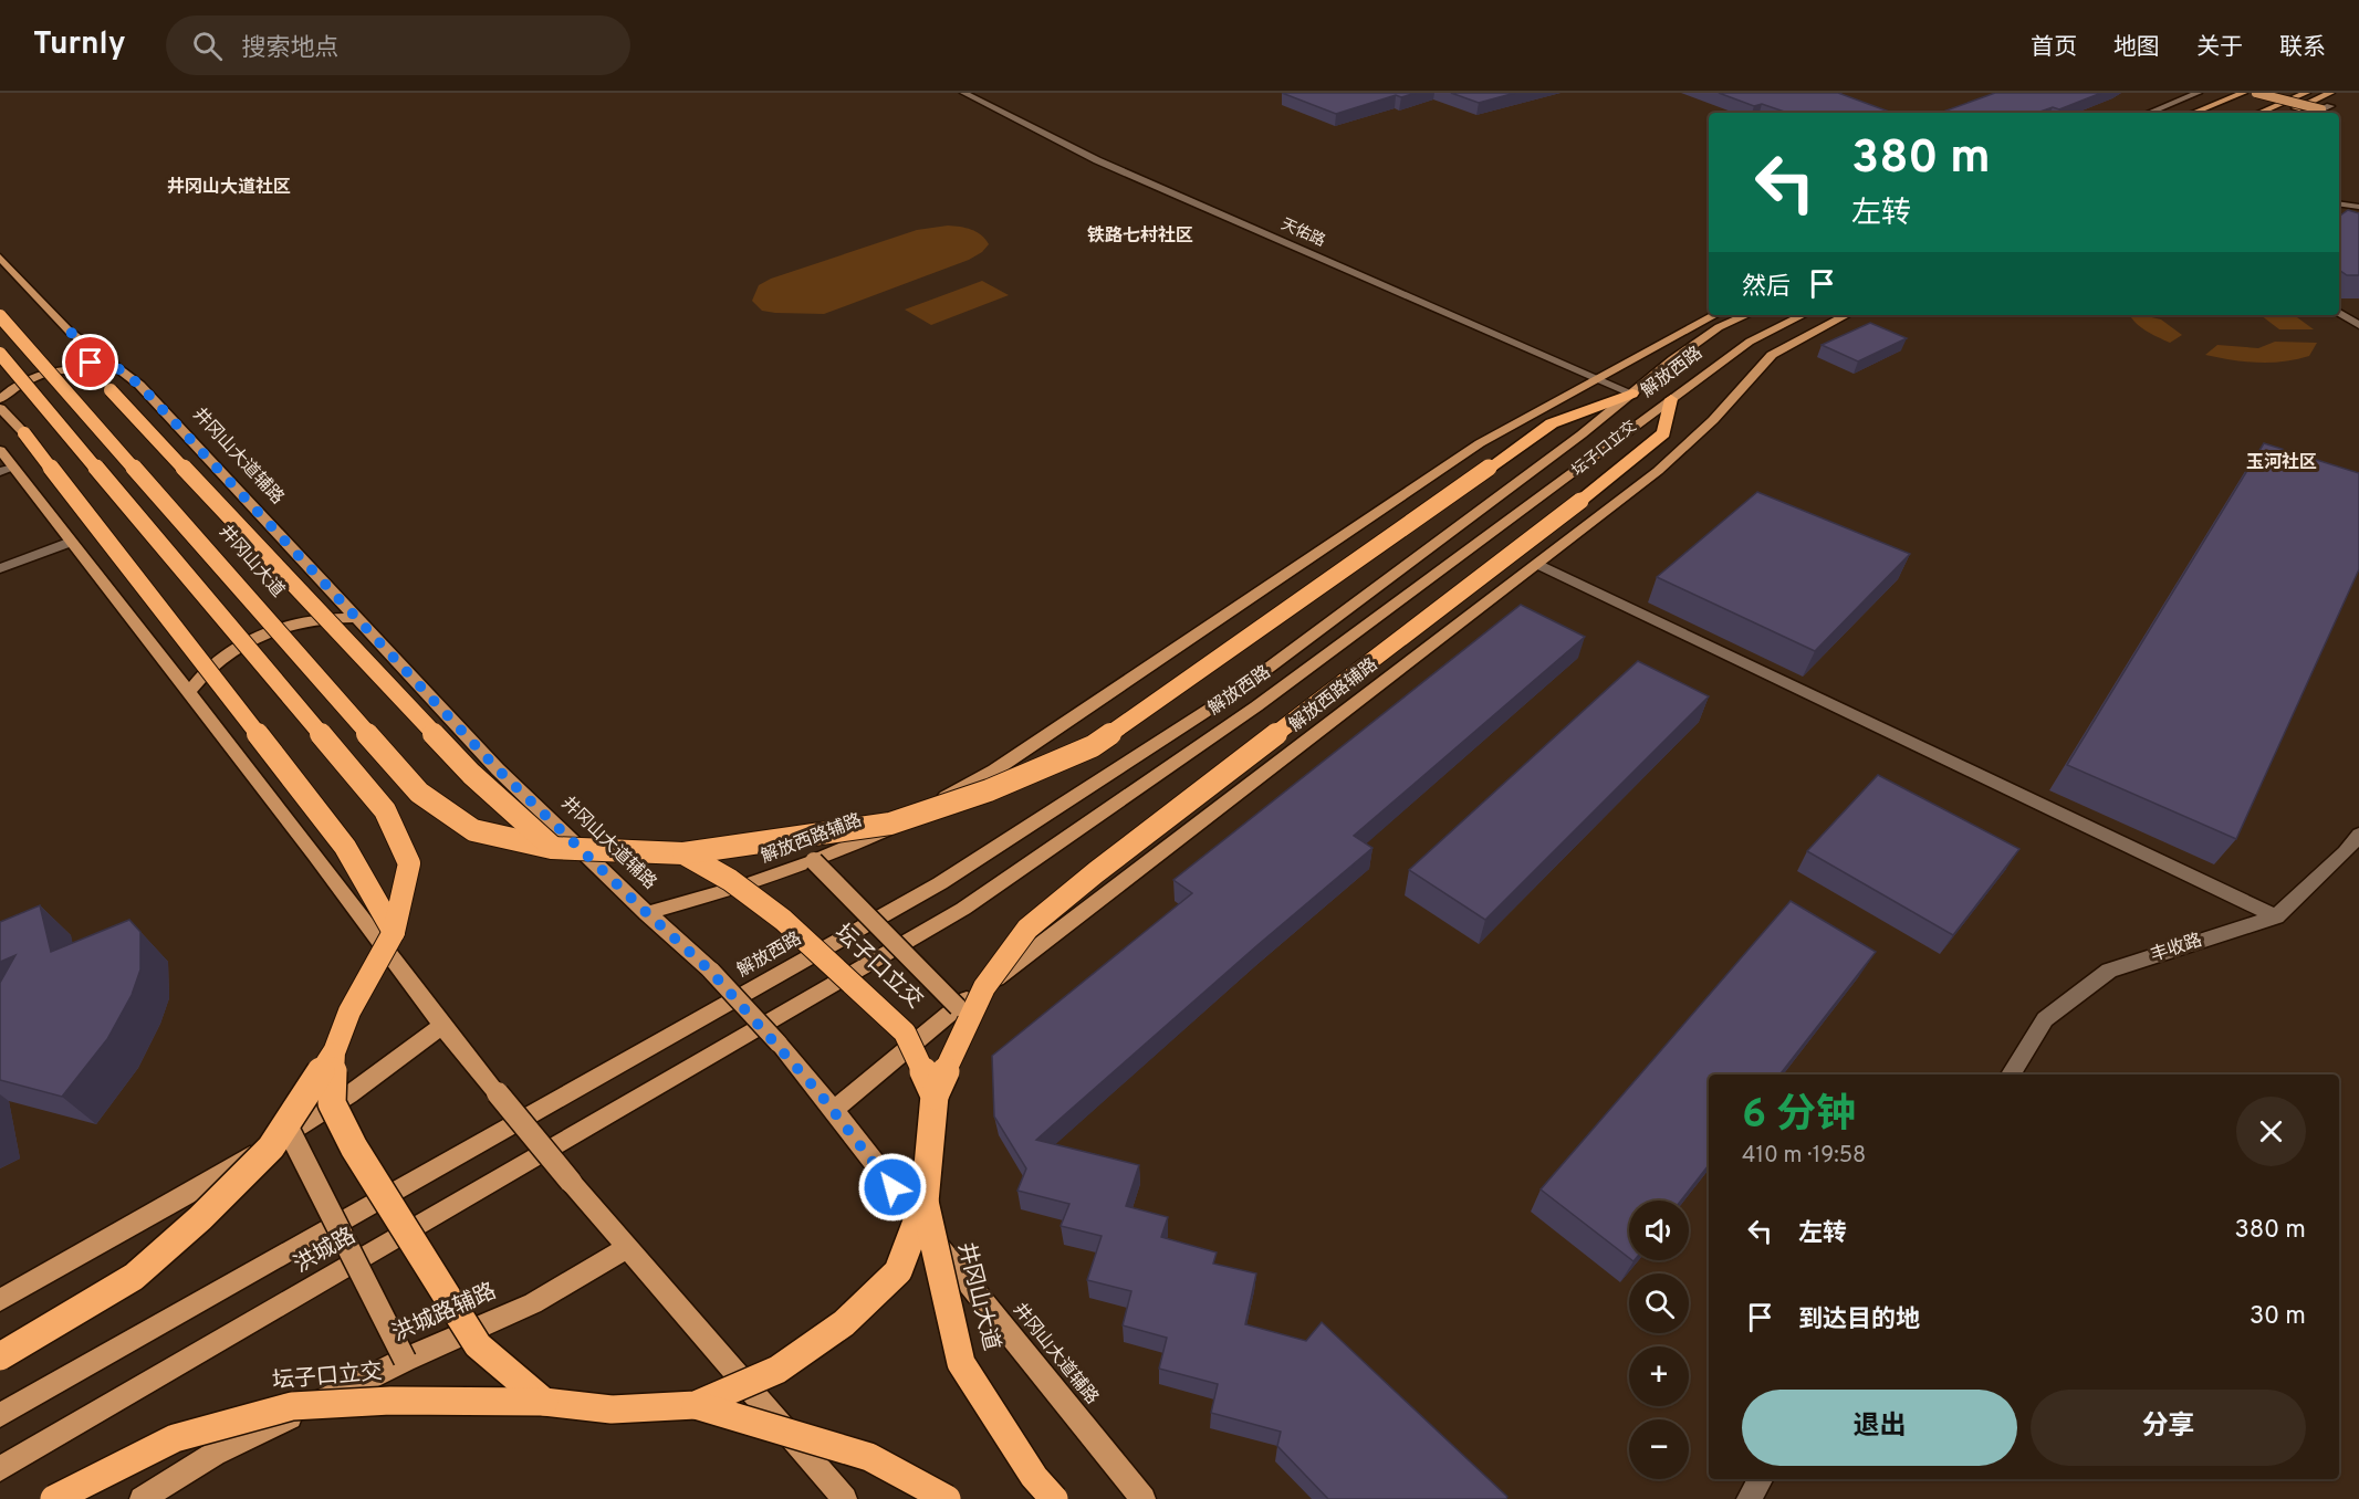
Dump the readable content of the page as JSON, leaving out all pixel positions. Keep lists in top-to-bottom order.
{
  "streets": {
    "highway": ["坛子口立交", "井冈山大道"],
    "main road": [
      "解放西路",
      "井冈山大道辅路",
      "解放西路辅路",
      "洪城路",
      "洪城路辅路"
    ],
    "street": ["天佑路", "丰收路"]
  },
  "crossings": [
    ["天佑路", "解放西路"],
    ["天佑路", "坛子口立交"],
    ["天佑路", "解放西路辅路"],
    ["解放西路", "坛子口立交"],
    ["解放西路", "洪城路"],
    ["坛子口立交", "井冈山大道"],
    ["井冈山大道辅路", "解放西路辅路"]
  ],
  "districts": ["井冈山大道社区", "铁路七村社区", "玉河社区"],
  "page": {
    "header": "Turnly",
    "search": "搜索地点",
    "nav": [
      "首页",
      "地图",
      "关于",
      "联系"
    ],
    "turn": ["380 m", "左转"],
    "then": "然后",
    "heading": ["6 分钟", "410 m · 19:58"],
    "list": [
      {
        "name": "左转",
        "value": "380 m"
      },
      {
        "name": "到达目的地",
        "value": "30 m"
      }
    ],
    "map_buttons": ["+", "−"],
    "buttons": ["退出", "分享"]
  }
}
